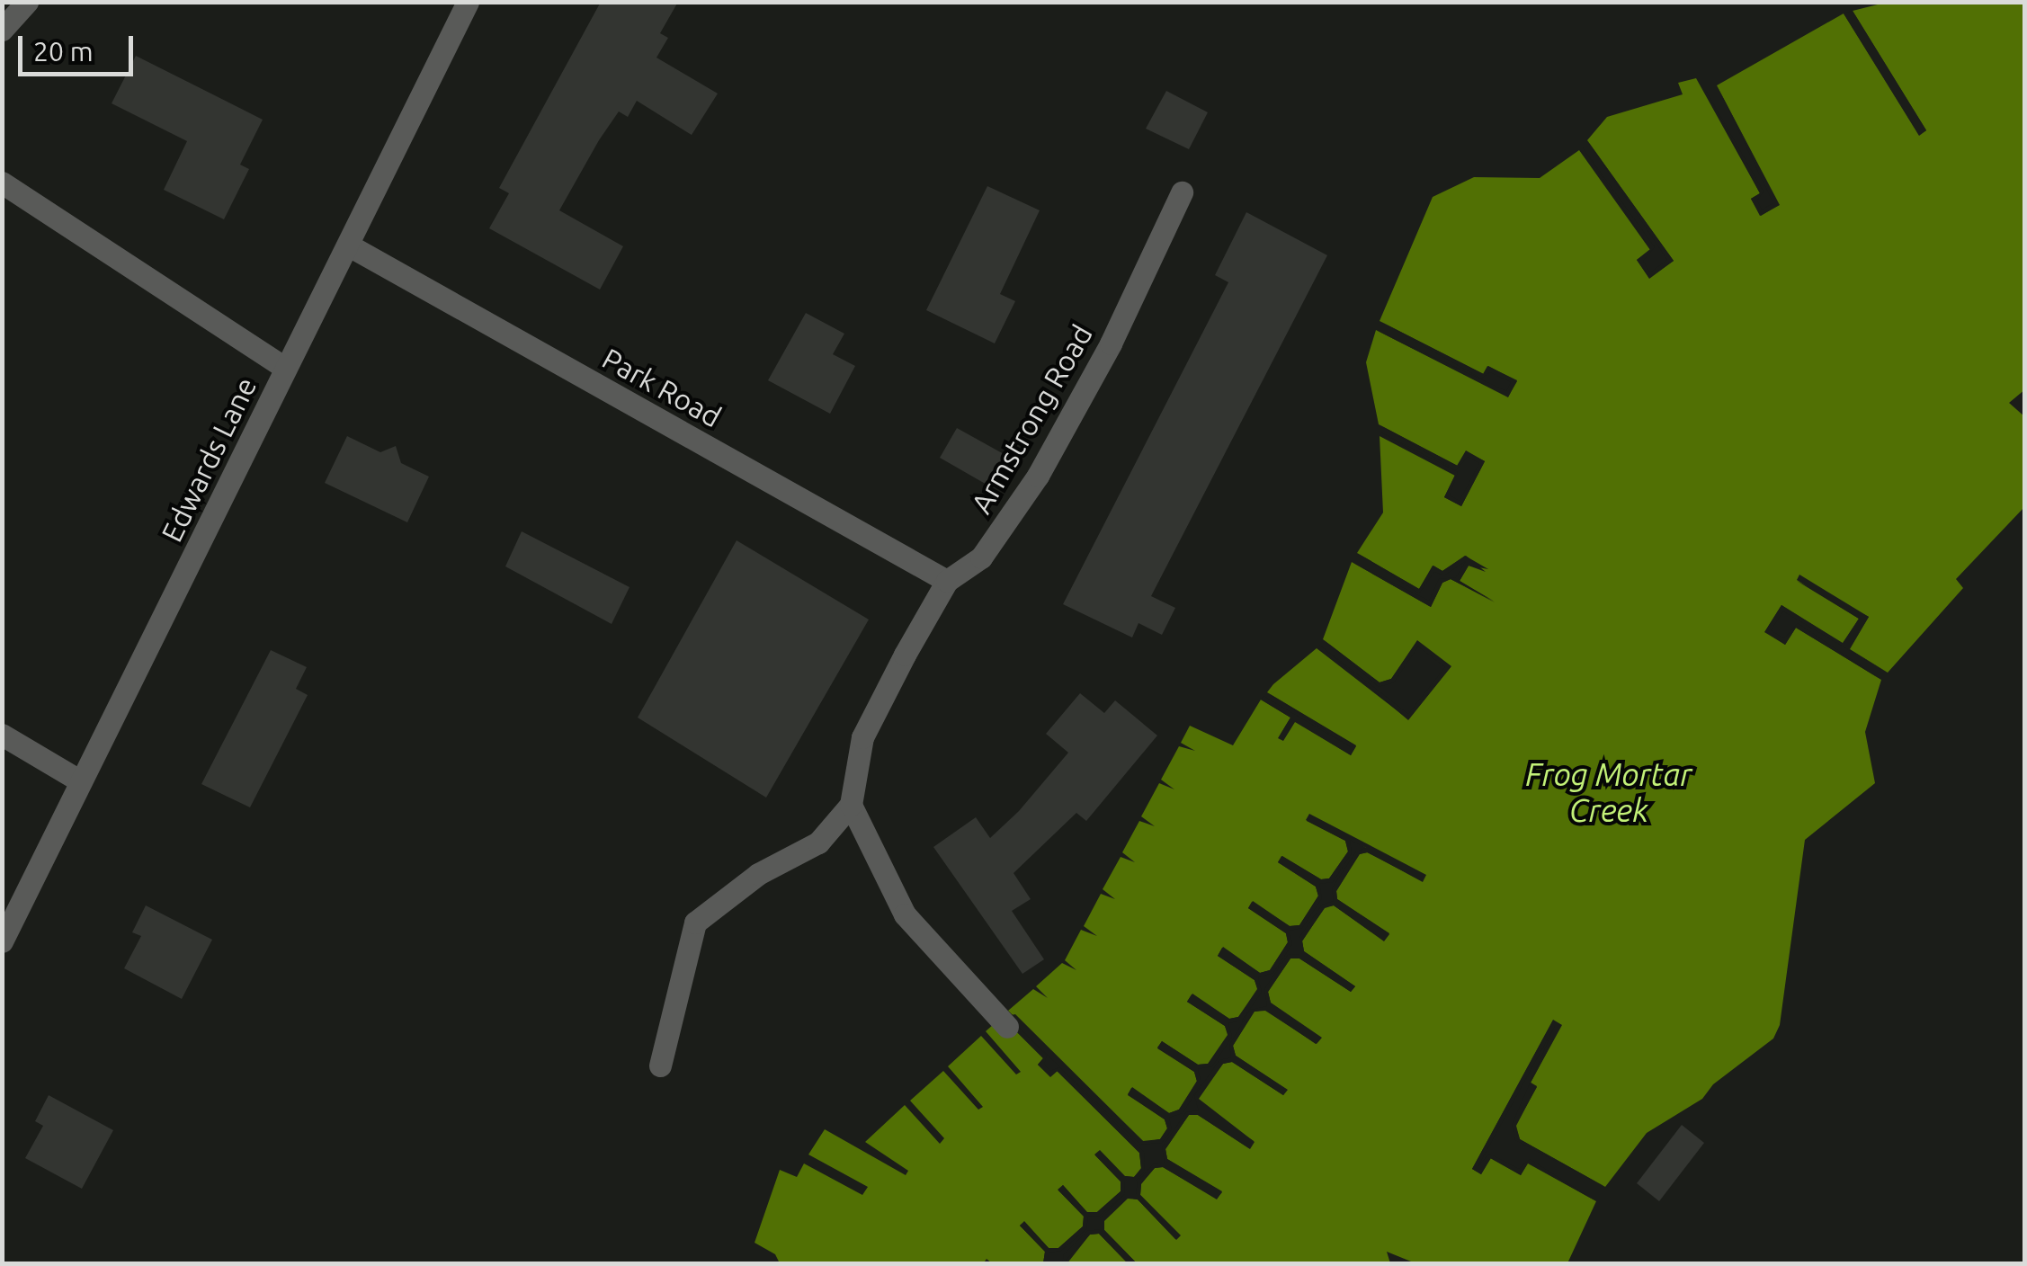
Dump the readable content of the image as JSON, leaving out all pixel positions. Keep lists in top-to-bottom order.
{
  "streets": {
    "street": ["Park Road", "Armstrong Road", "Edwards Lane"]
  },
  "crossings": [
    ["Park Road", "Armstrong Road"],
    ["Park Road", "Edwards Lane"]
  ],
  "water": ["Frog Mortar Creek"],
  "scale_bar": "20 m"
}
